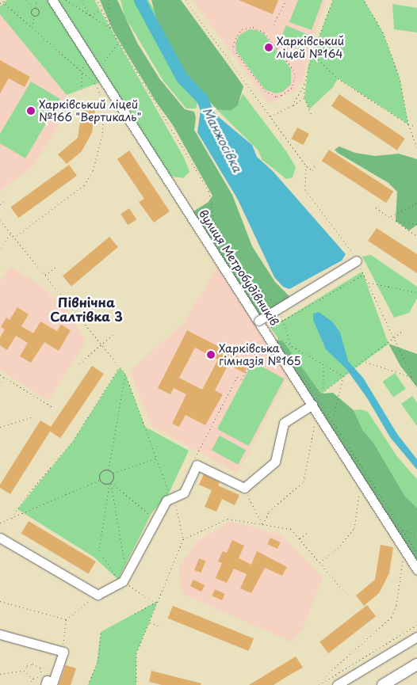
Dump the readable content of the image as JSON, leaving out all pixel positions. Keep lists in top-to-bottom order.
{
  "streets": {
    "street": ["вулиця Метробудівників"]
  },
  "districts": ["Північна Салтівка 3"],
  "water": ["Манжосівка"],
  "places": ["Харківський ліцей №164", "Харківський ліцей №166 \"Вертикаль\"", "Харківська гімназія №165"]
}
